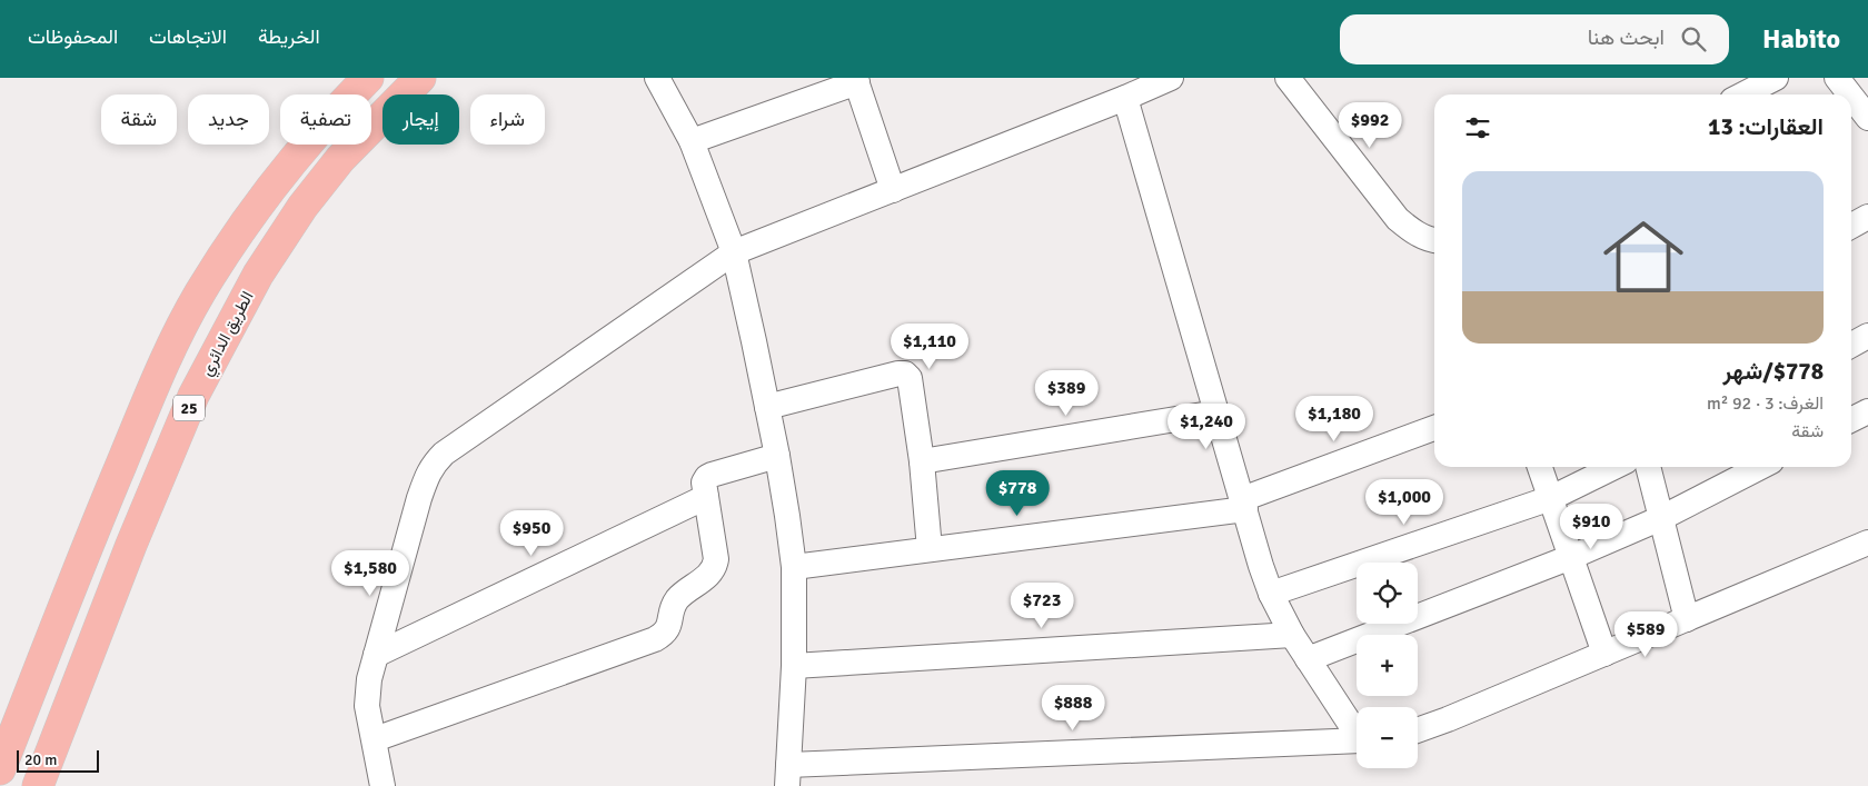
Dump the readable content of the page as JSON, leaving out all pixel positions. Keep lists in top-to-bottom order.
{
  "streets": {
    "highway": ["الطريق الدائري", "25"]
  },
  "scale_bar": "20 m",
  "page": {
    "header": "Habito",
    "search": "ابحث هنا",
    "nav": ["الخريطة", "الاتجاهات", "المحفوظات"],
    "chip": [
      "شراء",
      "إيجار",
      "تصفية",
      "جديد",
      "شقة"
    ],
    "heading": "العقارات: 13",
    "price": [
      "$992",
      "$1,110",
      "$389",
      "$1,180",
      "$1,240",
      "$778",
      "$1,000",
      "$910",
      "$950",
      "$1,580",
      "$723",
      "$589",
      "$888"
    ],
    "list": [
      {
        "name": "$778/شهر",
        "note": "الغرف: 3 · 92 m² · شقة"
      }
    ],
    "map_buttons": ["+", "−"],
    "scale": "20 m"
  }
}
